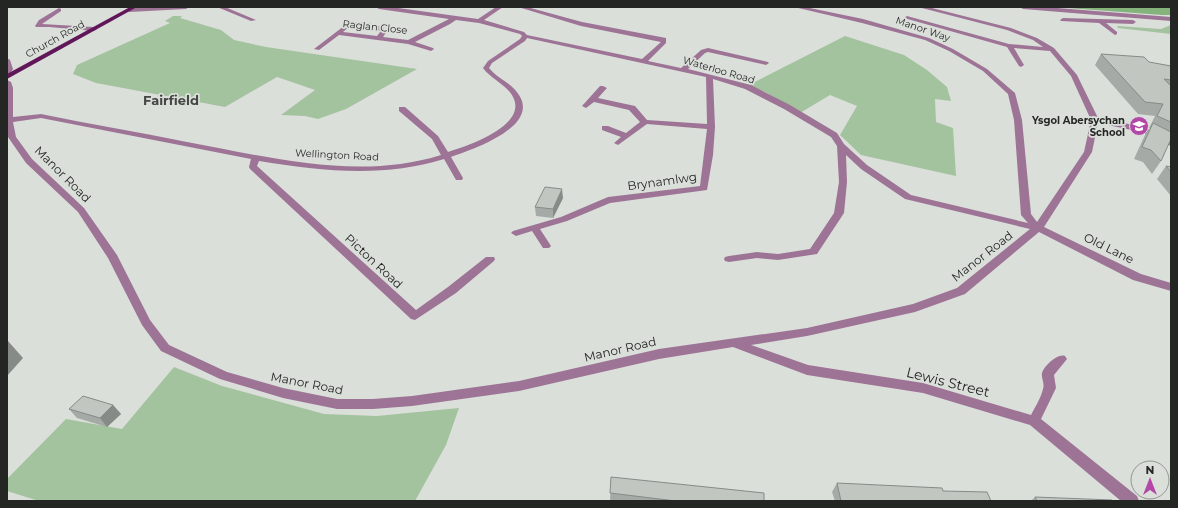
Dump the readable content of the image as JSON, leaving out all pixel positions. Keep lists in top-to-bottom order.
{
  "streets": {
    "main road": ["Church Road"],
    "street": [
      "Raglan Close",
      "Manor Way",
      "Waterloo Road",
      "Wellington Road",
      "Manor Road",
      "Brynamlwg",
      "Old Lane",
      "Picton Road",
      "Lewis Street"
    ]
  },
  "crossings": [
    ["Raglan Close", "Waterloo Road"],
    ["Manor Way", "Waterloo Road"],
    ["Manor Way", "Manor Road"],
    ["Manor Way", "Old Lane"],
    ["Waterloo Road", "Wellington Road"],
    ["Waterloo Road", "Manor Road"],
    ["Waterloo Road", "Brynamlwg"],
    ["Waterloo Road", "Old Lane"],
    ["Wellington Road", "Manor Road"],
    ["Wellington Road", "Picton Road"],
    ["Manor Road", "Old Lane"],
    ["Manor Road", "Lewis Street"]
  ],
  "districts": ["Fairfield"],
  "places": {
    "school or university": ["Ysgol Abersychan School"]
  },
  "north": "top"
}
